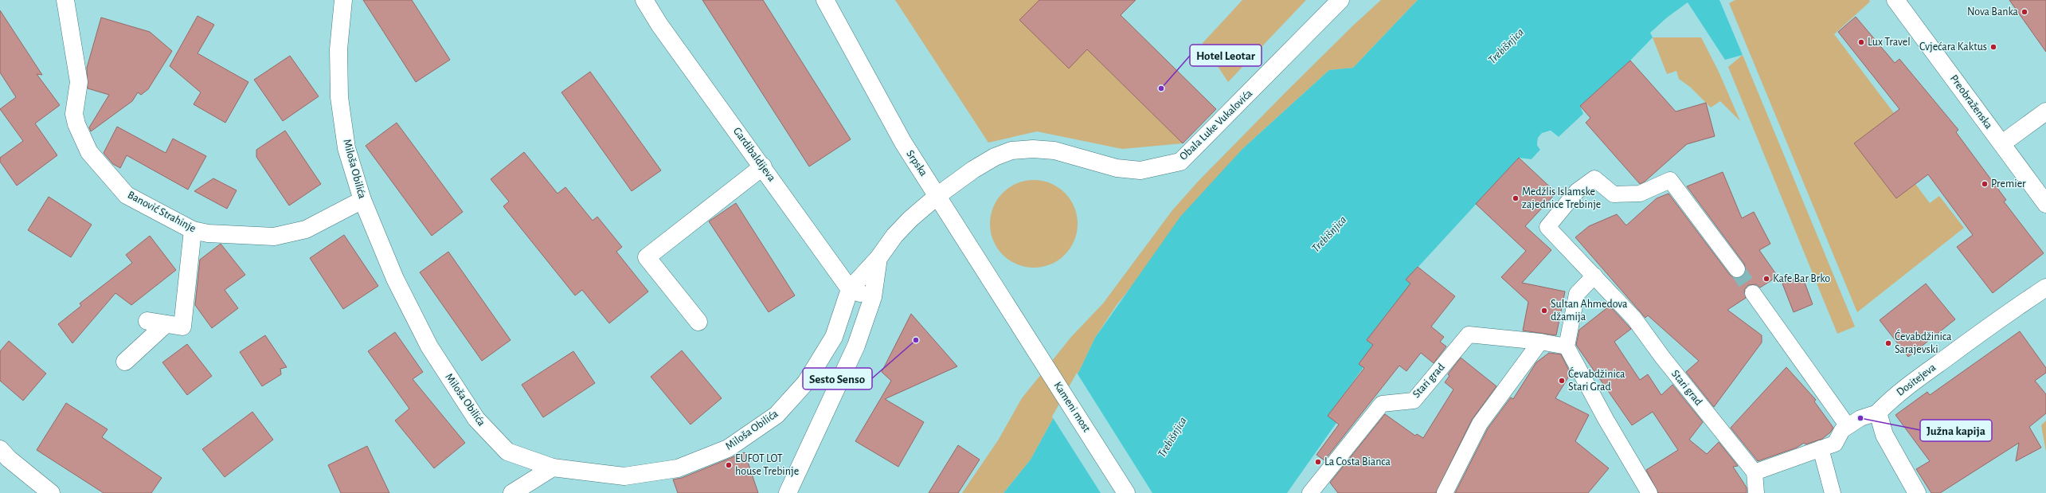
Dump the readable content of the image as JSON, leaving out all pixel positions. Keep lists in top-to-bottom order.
{
  "streets": {
    "street": [
      "Preobraženska",
      "Obala Luke Vukalovića",
      "Gardibaldijeva",
      "Srpska",
      "Miloša Obilića",
      "Banović Strahinje",
      "Dositejeva",
      "Stari grad",
      "Kameni most"
    ]
  },
  "crossings": [
    ["Obala Luke Vukalovića", "Srpska"],
    ["Obala Luke Vukalovića", "Miloša Obilića"],
    ["Gardibaldijeva", "Miloša Obilića"],
    ["Srpska", "Kameni most"],
    ["Miloša Obilića", "Banović Strahinje"]
  ],
  "water": ["Trebišnjica"],
  "places": [
    "Nova Banka",
    "Lux Travel",
    "Cvjećara Kaktus",
    "Hotel Leotar",
    "Premier",
    "Medžlis Islamske zajednice Trebinje",
    "Kafe Bar Brko",
    "Sultan Ahmedova džamija",
    "Sesto Senso",
    "Ćevabdžinica Sarajevski",
    "Ćevabdžinica Stari Grad",
    "Južna kapija",
    "La Costa Bianca",
    "EUFOT LOT house Trebinje"
  ]
}
